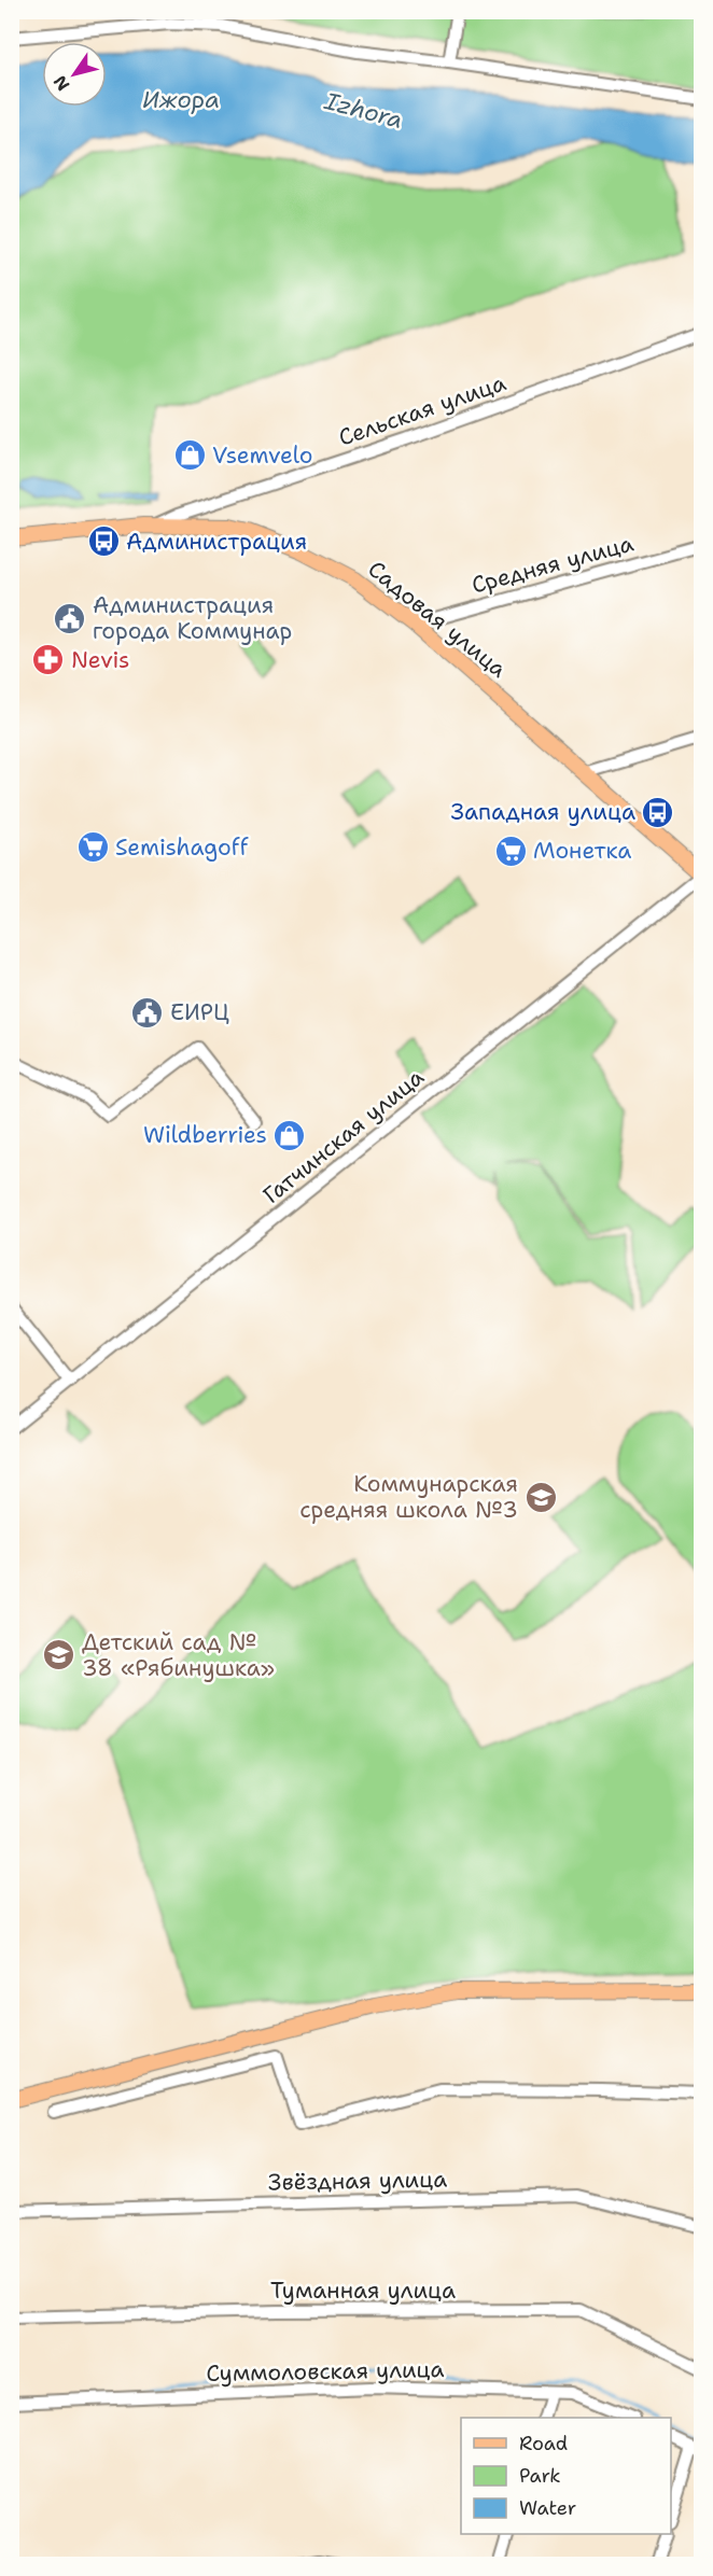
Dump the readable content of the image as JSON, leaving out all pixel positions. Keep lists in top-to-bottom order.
{
  "streets": {
    "main road": ["Садовая улица"],
    "street": [
      "Сельская улица",
      "Средняя улица",
      "Гатчинская улица",
      "Звёздная улица",
      "Туманная улица",
      "Суммоловская улица"
    ]
  },
  "crossings": [
    ["Сельская улица", "Садовая улица"],
    ["Средняя улица", "Садовая улица"],
    ["Садовая улица", "Гатчинская улица"]
  ],
  "water": ["Ижора", "Izhora"],
  "places": {
    "shop": ["Vsemvelo", "Wildberries"],
    "bus stop": ["Администрация", "Западная улица"],
    "public building": ["Администрация города Коммунар", "ЕИРЦ"],
    "pharmacy": ["Nevis"],
    "supermarket": ["Semishagoff", "Монетка"],
    "school or university": ["Коммунарская средняя школа №3", "Детский сад № 38 «Рябинушка»"]
  },
  "legend": ["Road", "Park", "Water"],
  "north": "bottom left"
}
